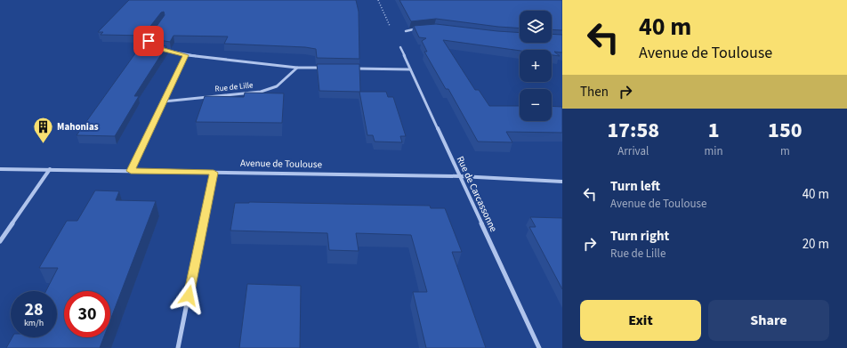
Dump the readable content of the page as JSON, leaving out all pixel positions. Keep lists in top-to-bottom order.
{
  "streets": {
    "street": ["Rue de Lille", "Avenue de Toulouse", "Rue de Carcassonne"]
  },
  "crossings": [
    ["Avenue de Toulouse", "Rue de Carcassonne"]
  ],
  "places": {
    "building": ["Mahonias"]
  },
  "page": {
    "turn": ["40 m", "Avenue de Toulouse"],
    "map_buttons": ["+", "−"],
    "then": "Then",
    "eta": [
      "17:58",
      "Arrival",
      "1",
      "min",
      "150",
      "m"
    ],
    "list": [
      {
        "name": "Turn left",
        "note": "Avenue de Toulouse",
        "value": "40 m"
      },
      {
        "name": "Turn right",
        "note": "Rue de Lille",
        "value": "20 m"
      }
    ],
    "speed": "28 km/h",
    "limit": "30",
    "buttons": ["Exit", "Share"]
  }
}
